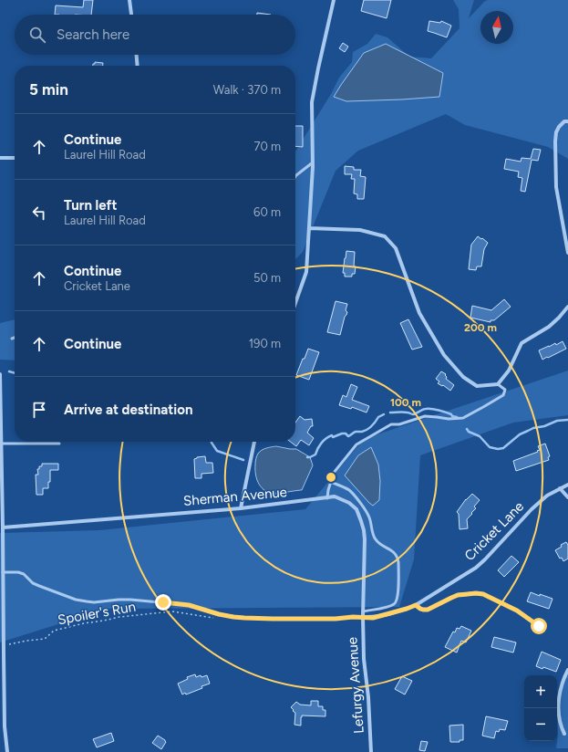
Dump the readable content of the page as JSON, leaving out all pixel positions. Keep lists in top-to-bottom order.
{
  "streets": {
    "street": ["Sherman Avenue", "Cricket Lane", "Lefurgy Avenue"],
    "path": ["Spoiler's Run"]
  },
  "crossings": [
    ["Sherman Avenue", "Cricket Lane"],
    ["Sherman Avenue", "Lefurgy Avenue"],
    ["Cricket Lane", "Lefurgy Avenue"]
  ],
  "north": "top",
  "page": {
    "search": "Search here",
    "heading": ["5 min", "Walk · 370 m"],
    "list": [
      ["Continue", "Laurel Hill Road", "70 m"],
      ["Turn left", "Laurel Hill Road", "60 m"],
      ["Continue", "Cricket Lane", "50 m"],
      ["Continue", "190 m"],
      "Arrive at destination"
    ],
    "map_buttons": ["+", "−"]
  },
  "rings": ["200 m", "100 m"]
}
